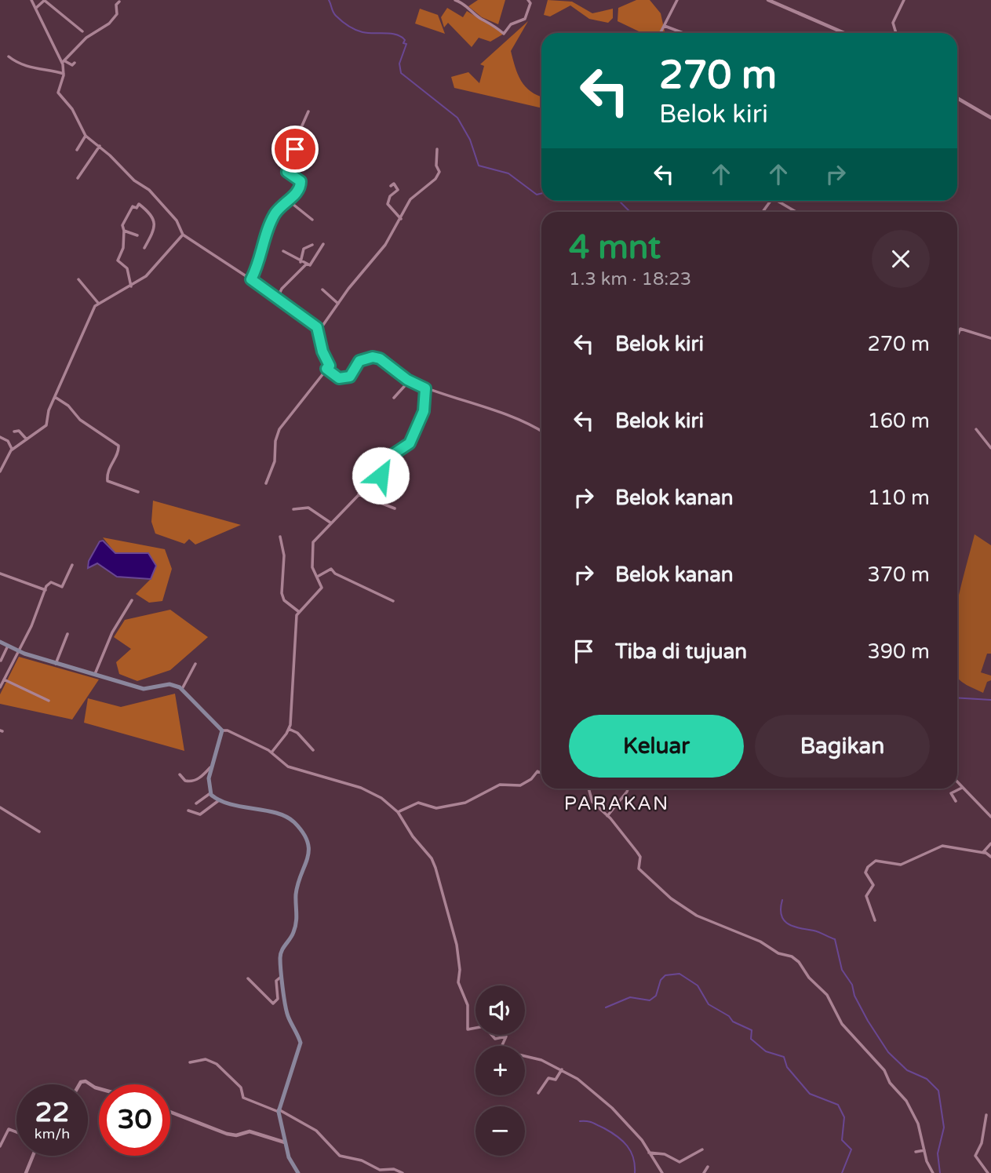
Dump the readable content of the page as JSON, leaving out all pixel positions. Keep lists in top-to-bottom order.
{
  "districts": ["PARAKAN"],
  "page": {
    "turn": ["270 m", "Belok kiri"],
    "heading": ["4 mnt", "1.3 km · 18:23"],
    "list": [
      {
        "name": "Belok kiri",
        "value": "270 m"
      },
      {
        "name": "Belok kiri",
        "value": "160 m"
      },
      {
        "name": "Belok kanan",
        "value": "110 m"
      },
      {
        "name": "Belok kanan",
        "value": "370 m"
      },
      {
        "name": "Tiba di tujuan",
        "value": "390 m"
      }
    ],
    "buttons": ["Keluar", "Bagikan"],
    "map_buttons": ["+", "−"],
    "speed": "22 km/h",
    "limit": "30"
  }
}
